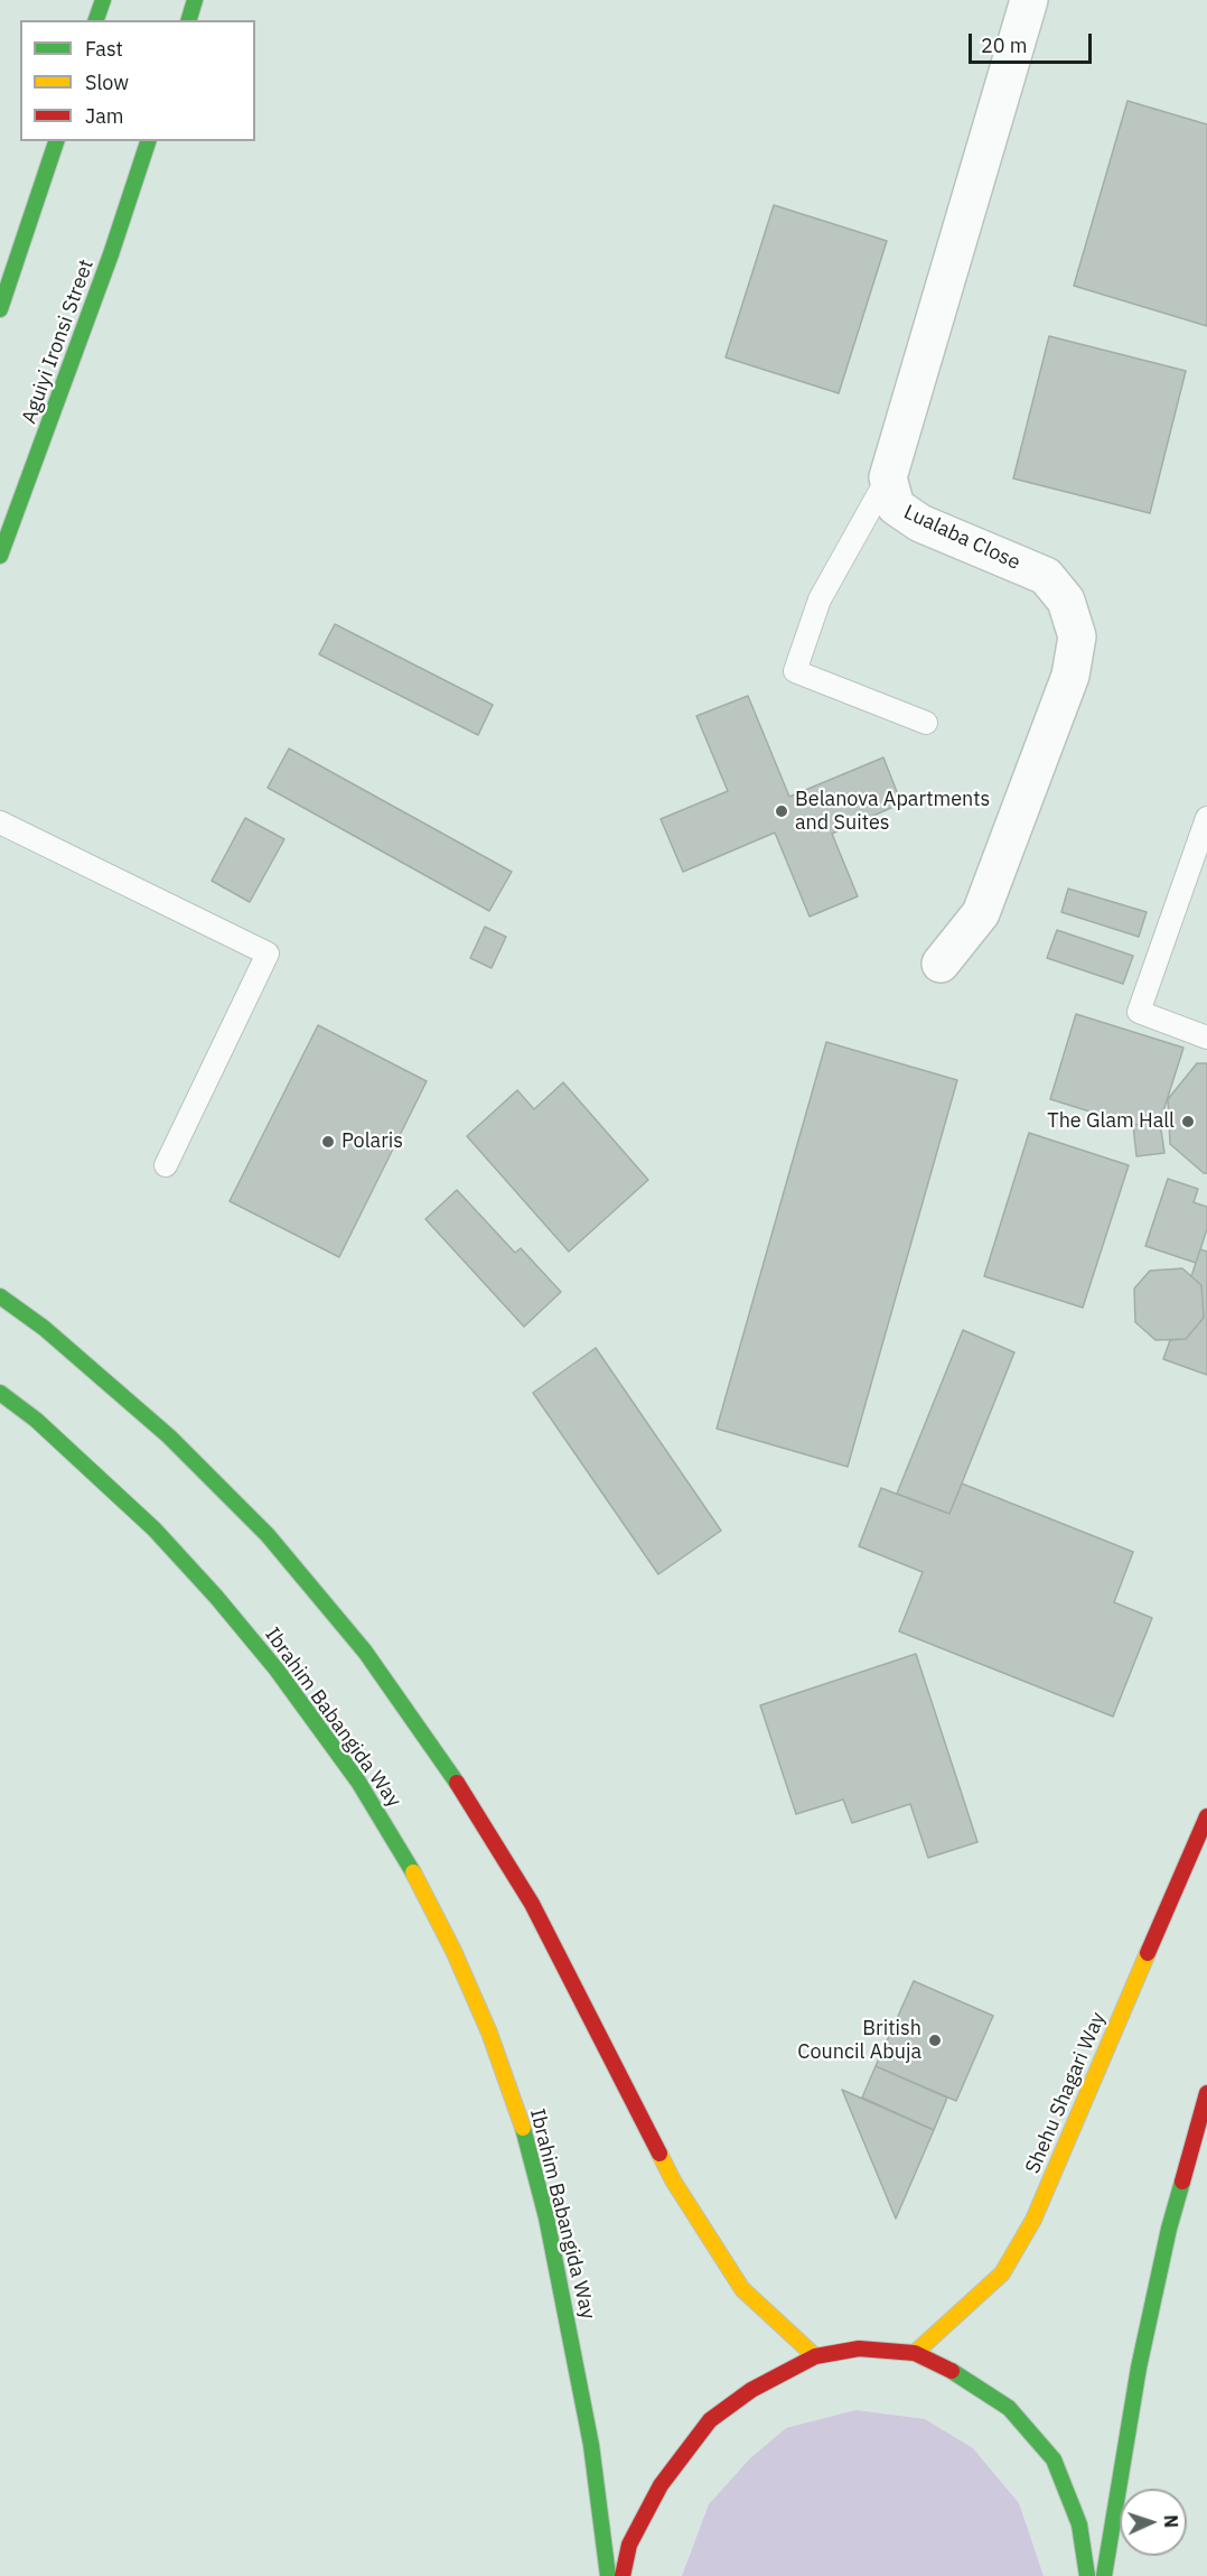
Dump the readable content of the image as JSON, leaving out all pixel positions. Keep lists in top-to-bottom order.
{
  "streets": {
    "main road": ["Aguiyi Ironsi Street", "Ibrahim Babangida Way", "Shehu Shagari Way"],
    "street": ["Lualaba Close"]
  },
  "places": [
    "Belanova Apartments and Suites",
    "The Glam Hall",
    "Polaris",
    "British Council Abuja"
  ],
  "legend": ["Fast", "Slow", "Jam"],
  "scale_bar": "20 m",
  "north": "right"
}
